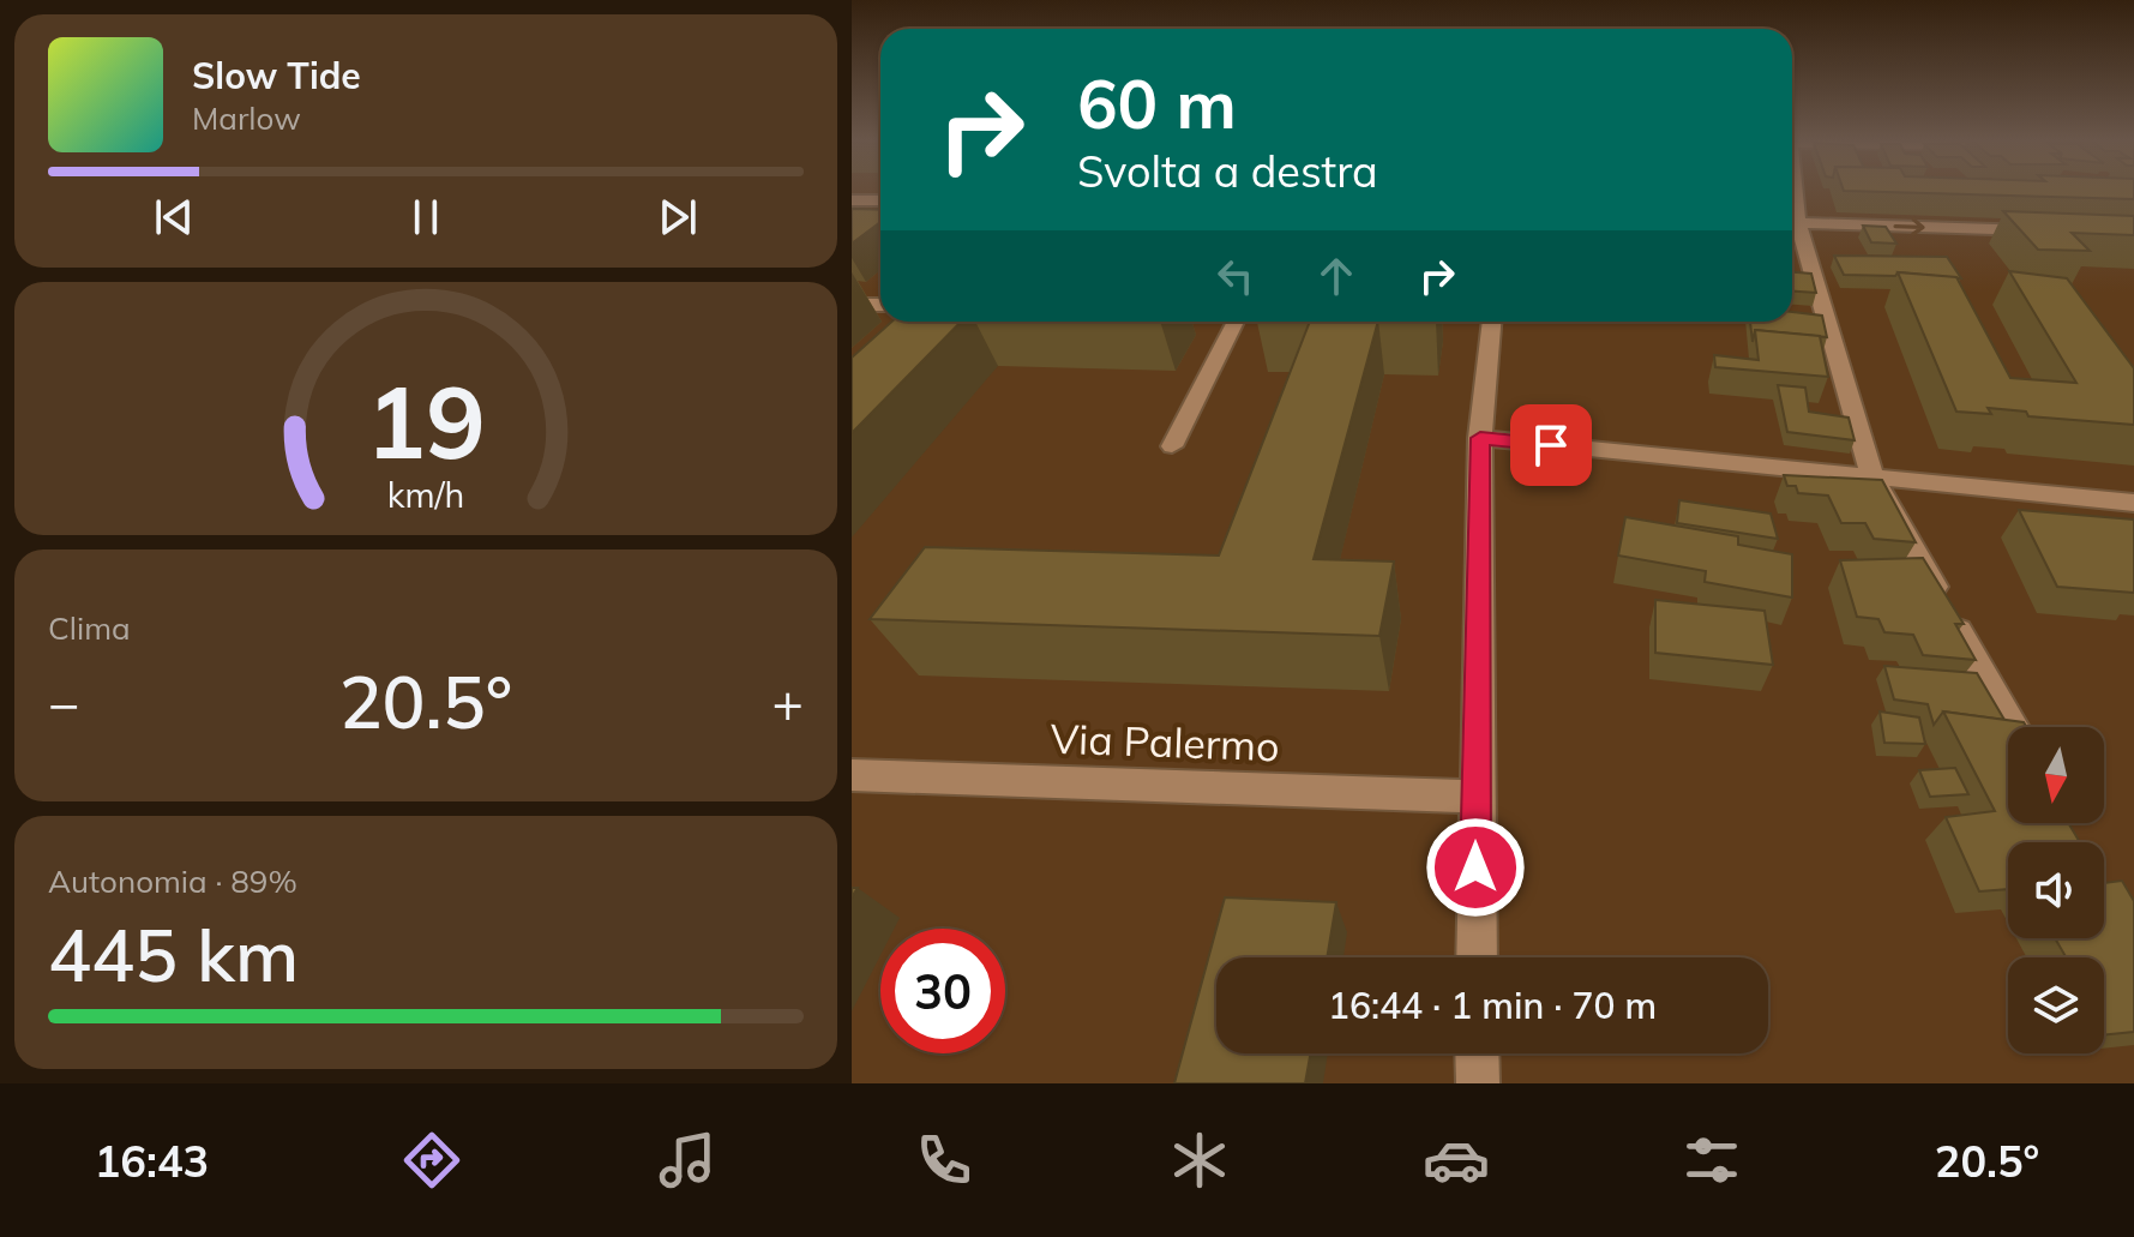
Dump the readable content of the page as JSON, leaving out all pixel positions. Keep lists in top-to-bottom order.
{
  "streets": {
    "street": ["Via Palermo"]
  },
  "north": "bottom",
  "page": {
    "turn": ["60 m", "Svolta a destra"],
    "song": ["Slow Tide", "Marlow"],
    "tile": [
      "Clima",
      ["Autonomia · 89%", "445 km"]
    ],
    "heat": ["−", "20.5°", "+"],
    "limit": "30",
    "trip": "16:44 · 1 min · 70 m",
    "tabs": ["16:43", "20.5°"],
    "gauge": ["19", "km/h"]
  }
}
